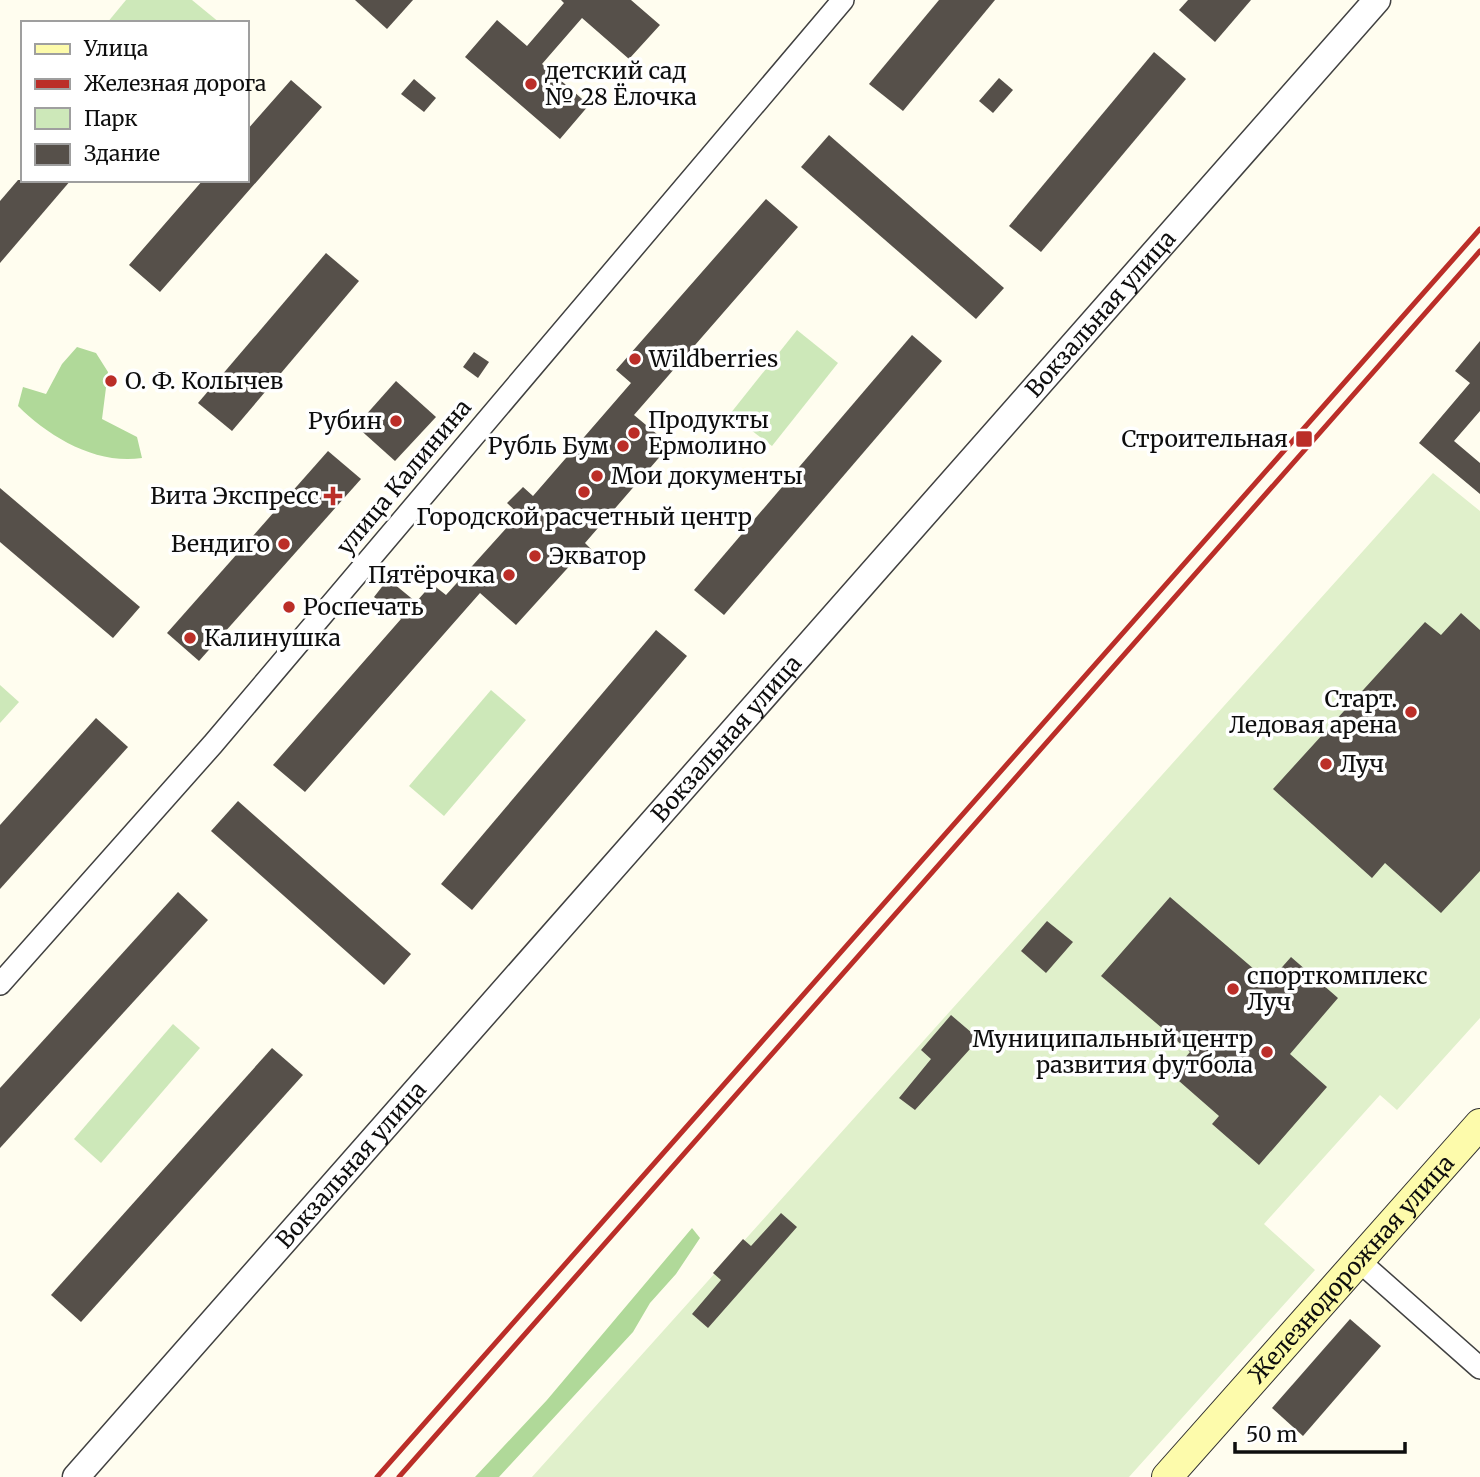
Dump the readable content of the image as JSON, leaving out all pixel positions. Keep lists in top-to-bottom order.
{
  "streets": {
    "main road": ["Железнодорожная улица"],
    "street": ["Вокзальная улица", "улица Калинина"]
  },
  "places": {
    "other": [
      "детский сад № 28 Ёлочка",
      "Wildberries",
      "О. Ф. Колычев",
      "Рубин",
      "Продукты Ермолино",
      "Рубль Бум",
      "Мои документы",
      "Городской расчетный центр",
      "Вендиго",
      "Экватор",
      "Пятёрочка",
      "Роспечать",
      "Калинушка",
      "Старт. Ледовая арена",
      "Луч",
      "спорткомплекс Луч",
      "Муниципальный центр развития футбола"
    ],
    "transit": ["Строительная"],
    "health": ["Вита Экспресс"]
  },
  "legend": [
    "Улица",
    "Железная дорога",
    "Парк",
    "Здание"
  ],
  "scale_bar": "50 m"
}
